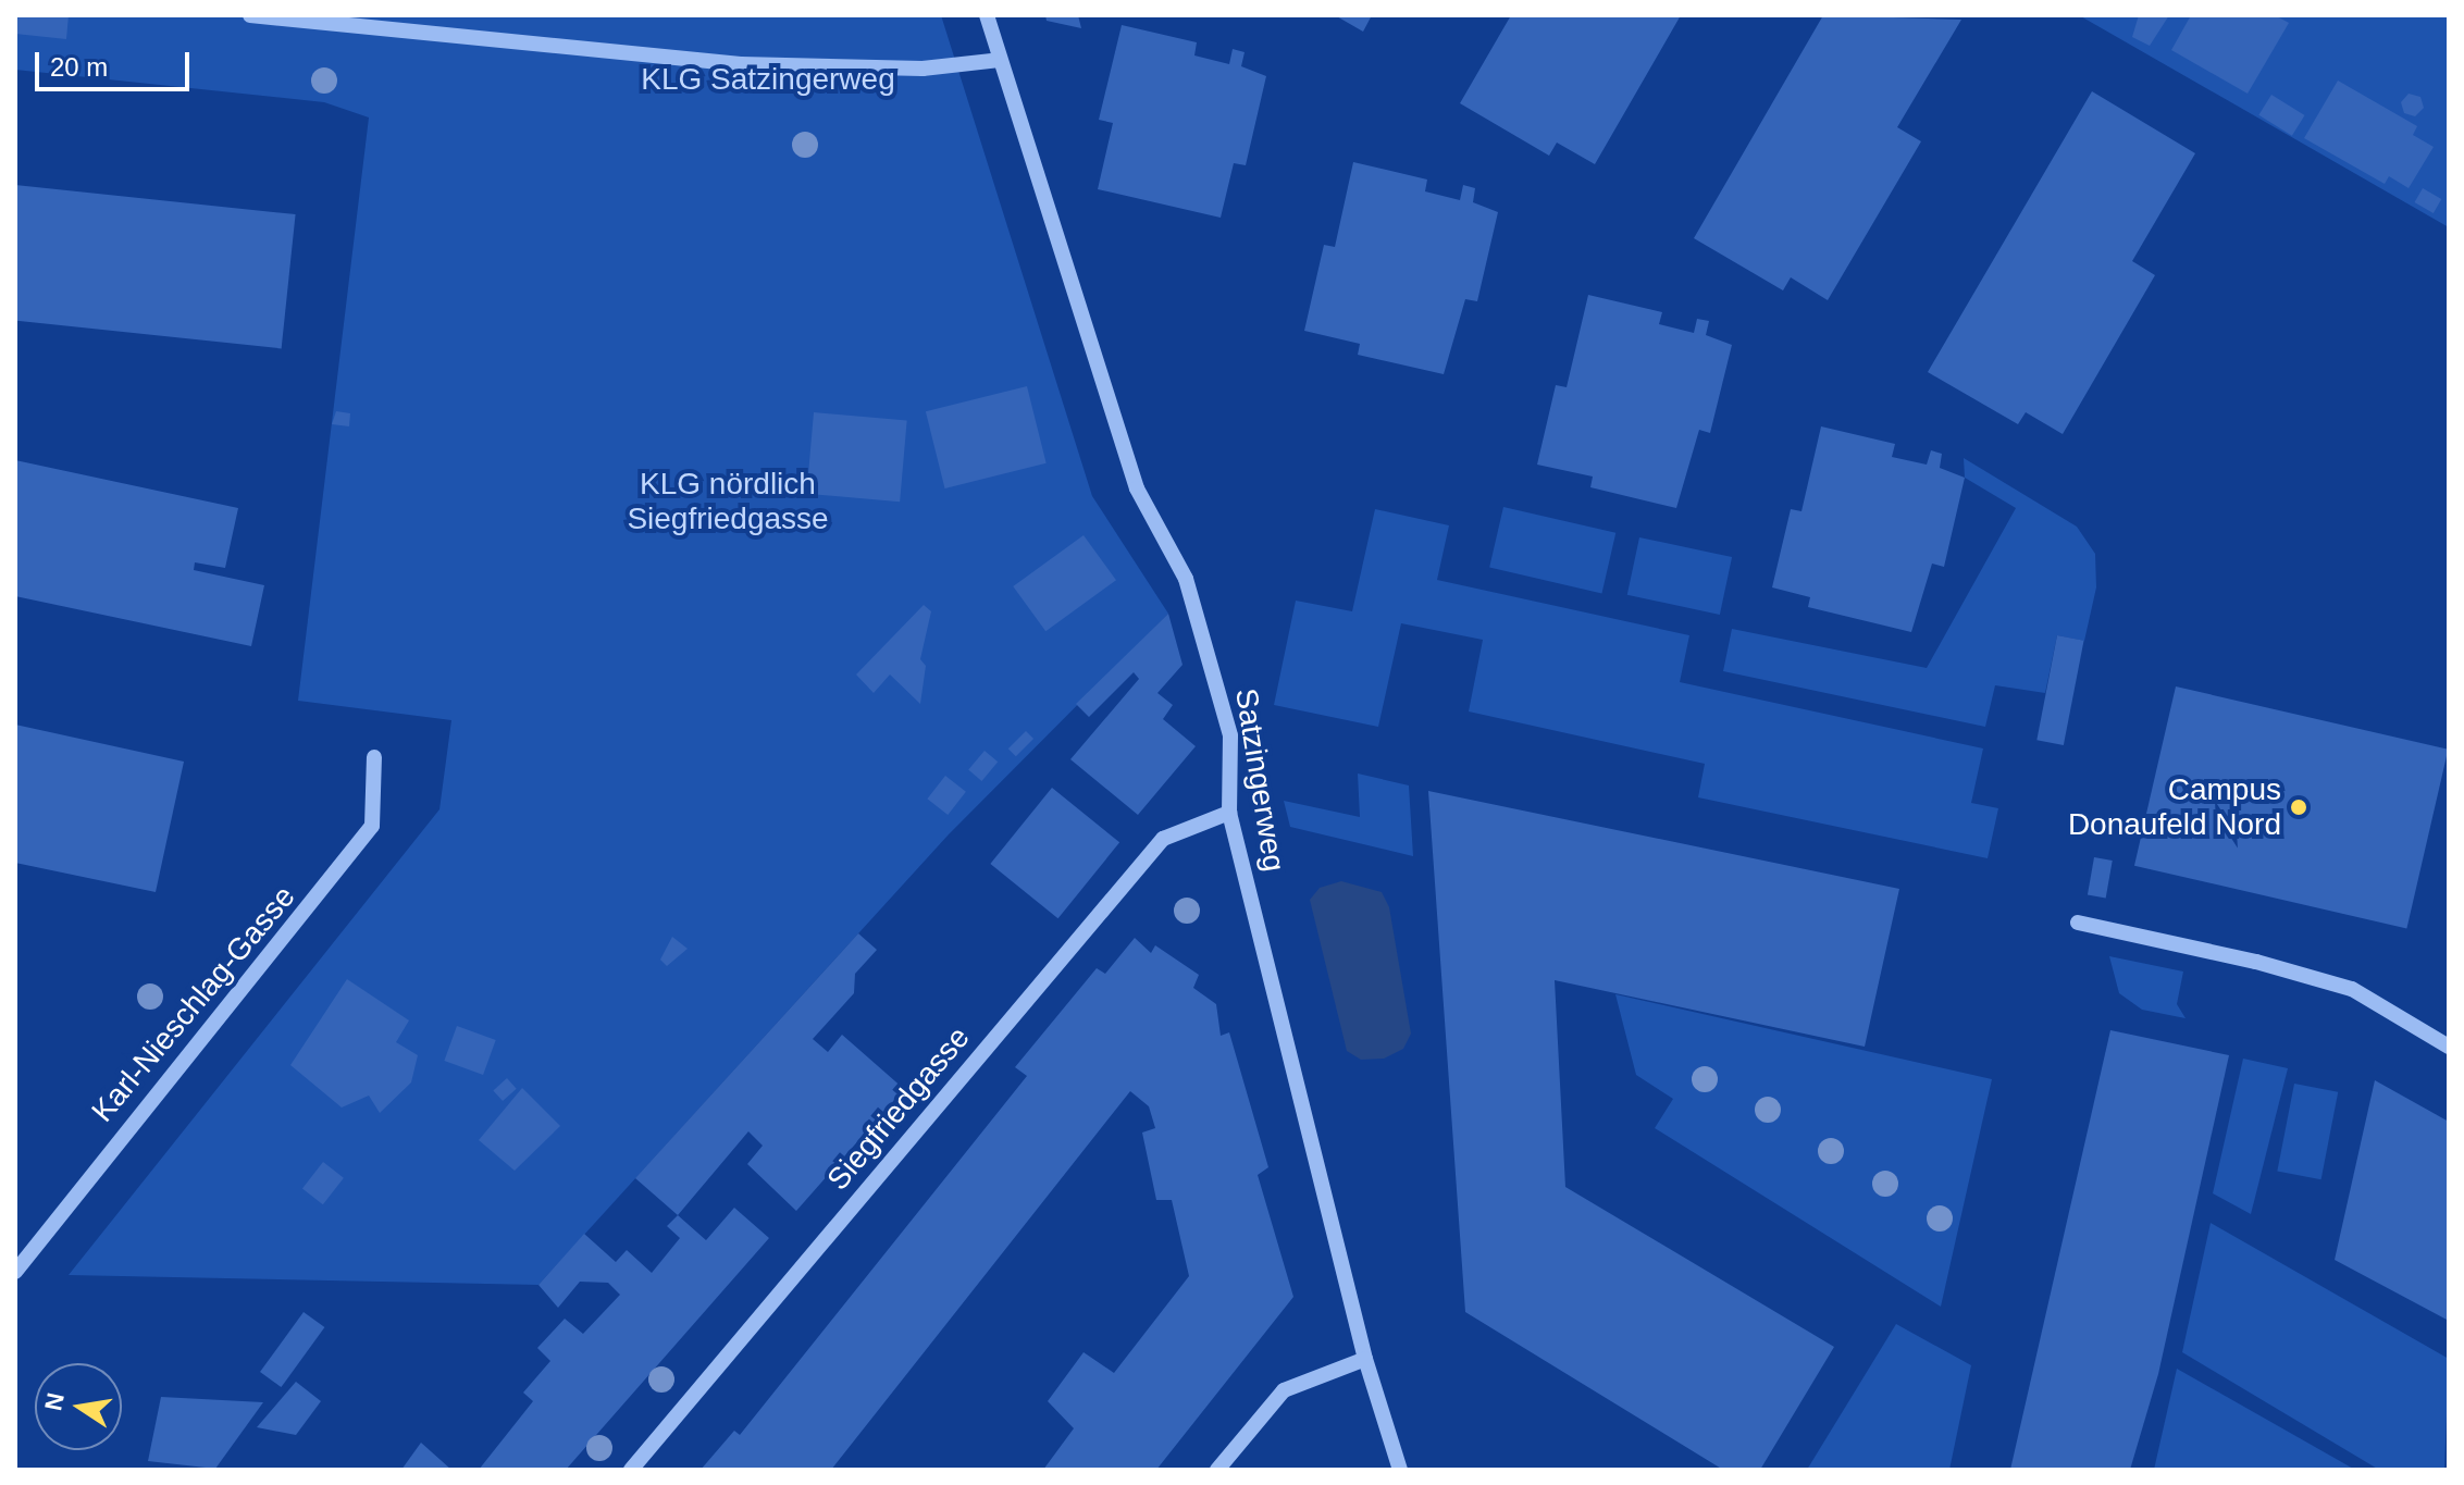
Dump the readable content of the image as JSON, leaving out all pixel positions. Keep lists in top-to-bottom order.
{
  "streets": {
    "street": ["Satzingerweg", "Karl-Nieschlag-Gasse", "Siegfriedgasse"]
  },
  "crossings": [
    ["Satzingerweg", "Siegfriedgasse"]
  ],
  "parks": ["KLG Satzingerweg", "KLG nördlich Siegfriedgasse"],
  "places": ["Campus Donaufeld Nord"],
  "scale_bar": "20 m",
  "north": "left"
}
